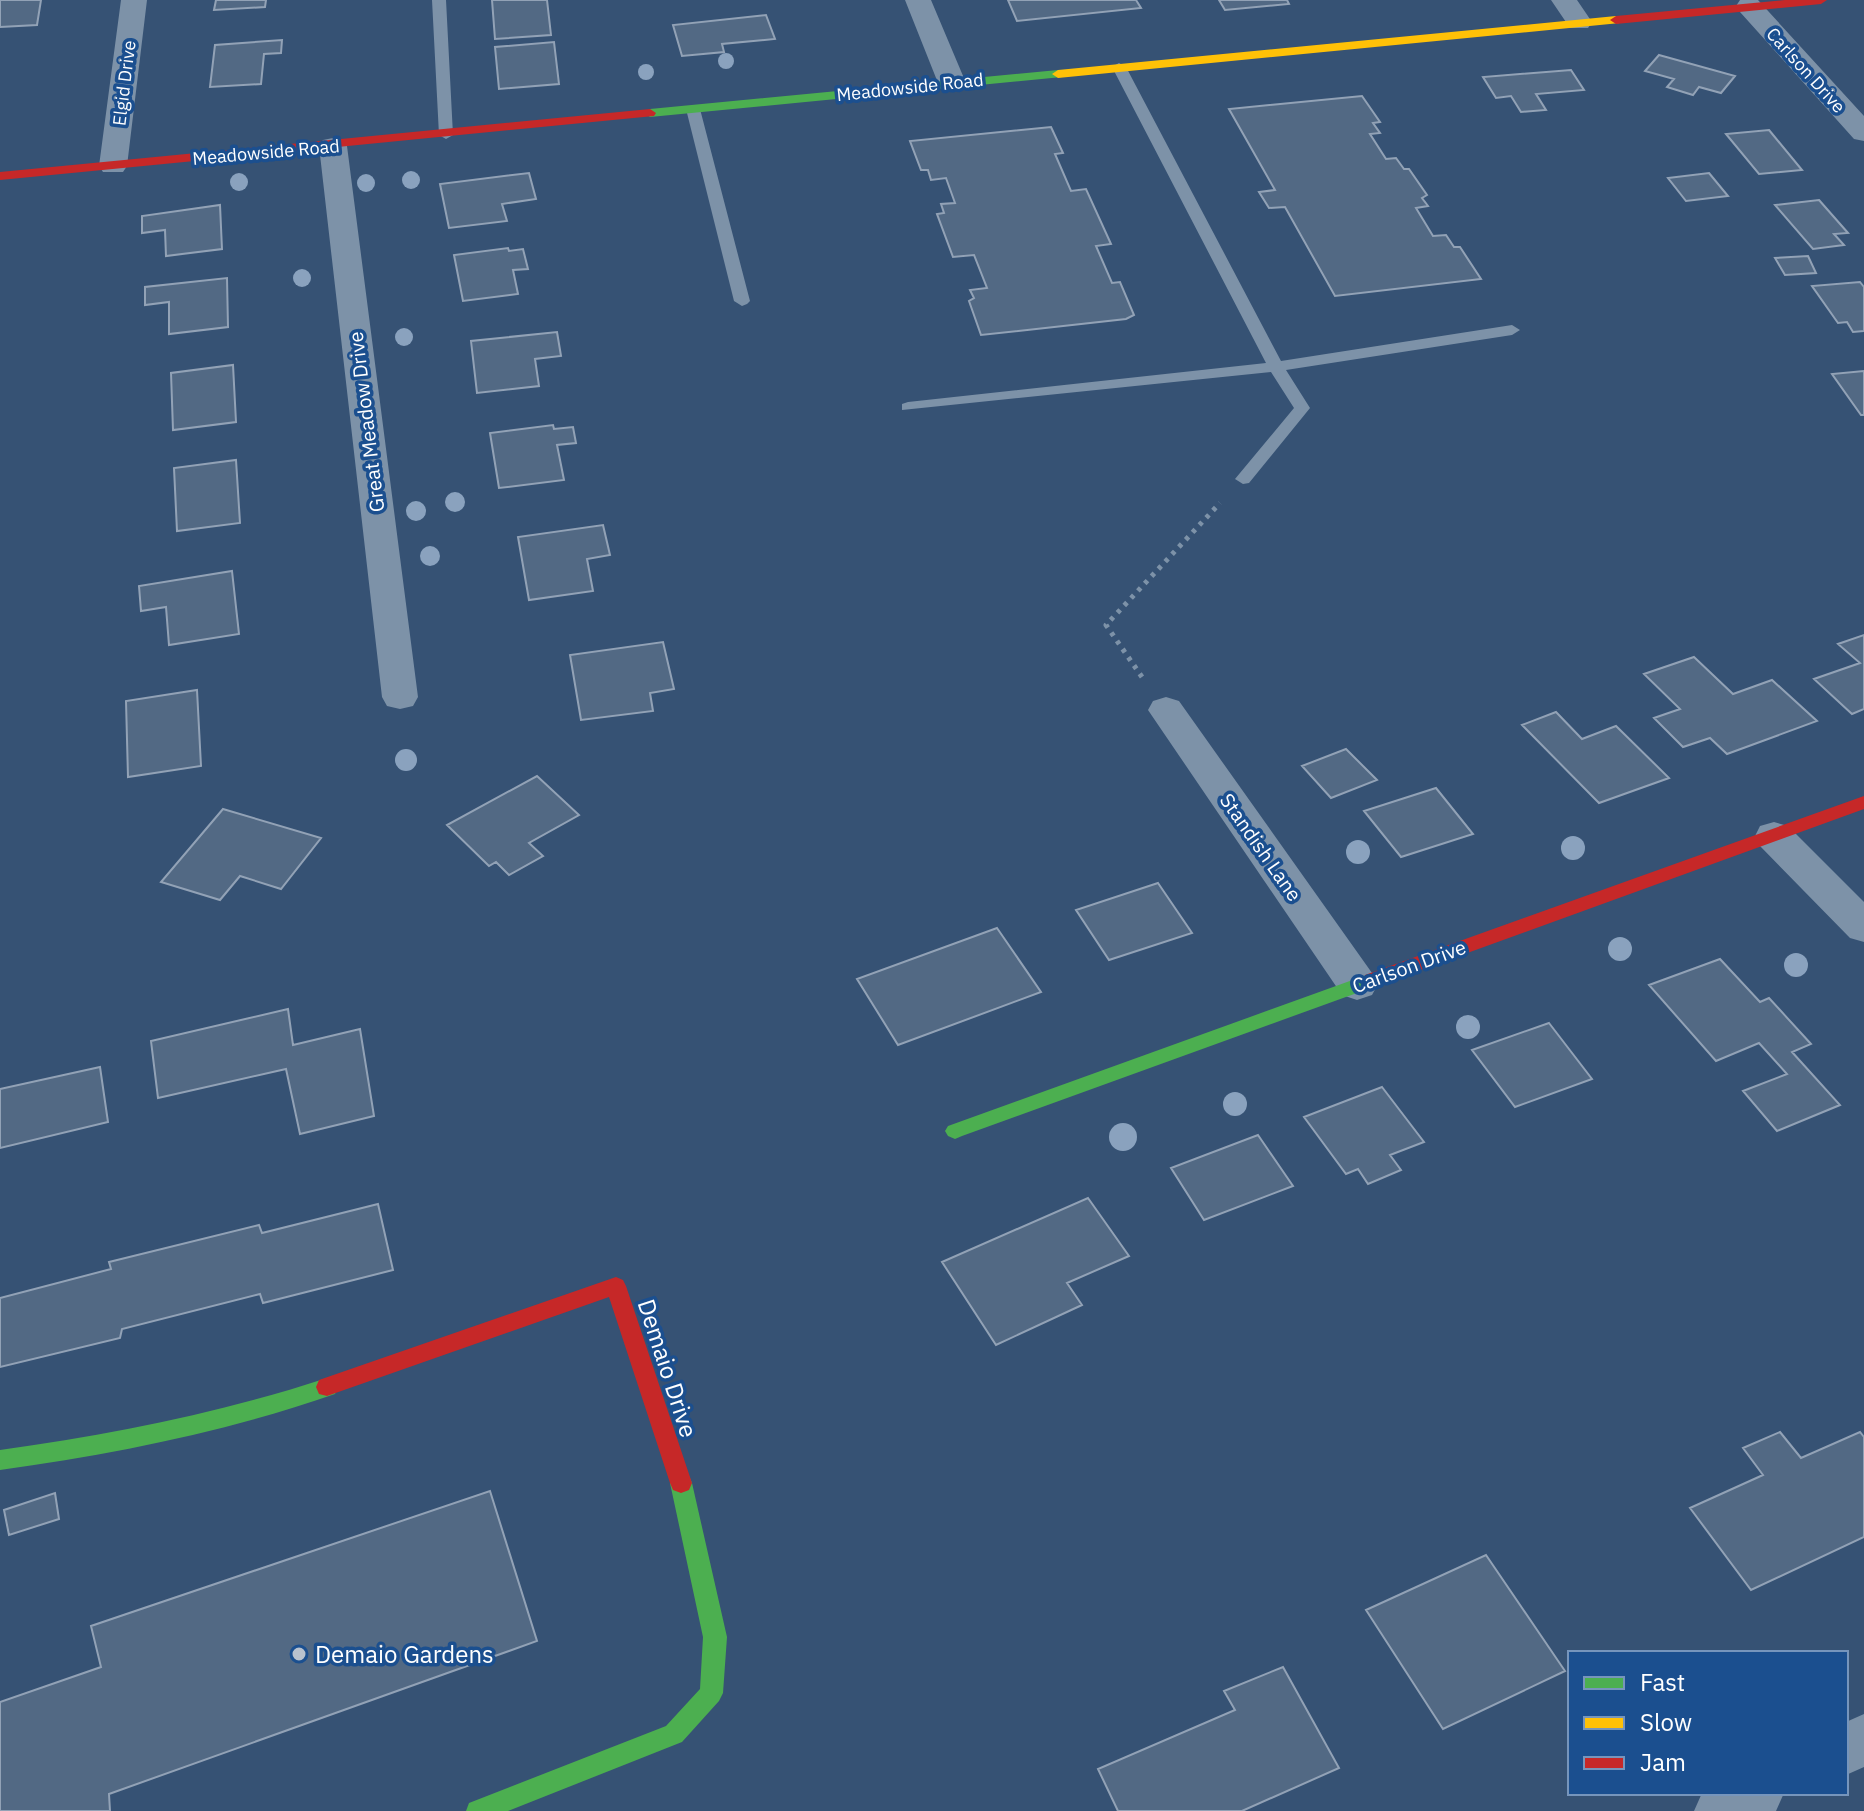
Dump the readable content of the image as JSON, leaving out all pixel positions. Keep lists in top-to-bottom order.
{
  "streets": {
    "main road": ["Carlson Drive", "Meadowside Road", "Demaio Drive"],
    "street": ["Elgid Drive", "Great Meadow Drive", "Standish Lane"]
  },
  "crossings": [
    ["Carlson Drive", "Meadowside Road"],
    ["Carlson Drive", "Standish Lane"],
    ["Elgid Drive", "Meadowside Road"],
    ["Meadowside Road", "Great Meadow Drive"]
  ],
  "places": ["Demaio Gardens"],
  "legend": ["Fast", "Slow", "Jam"]
}
